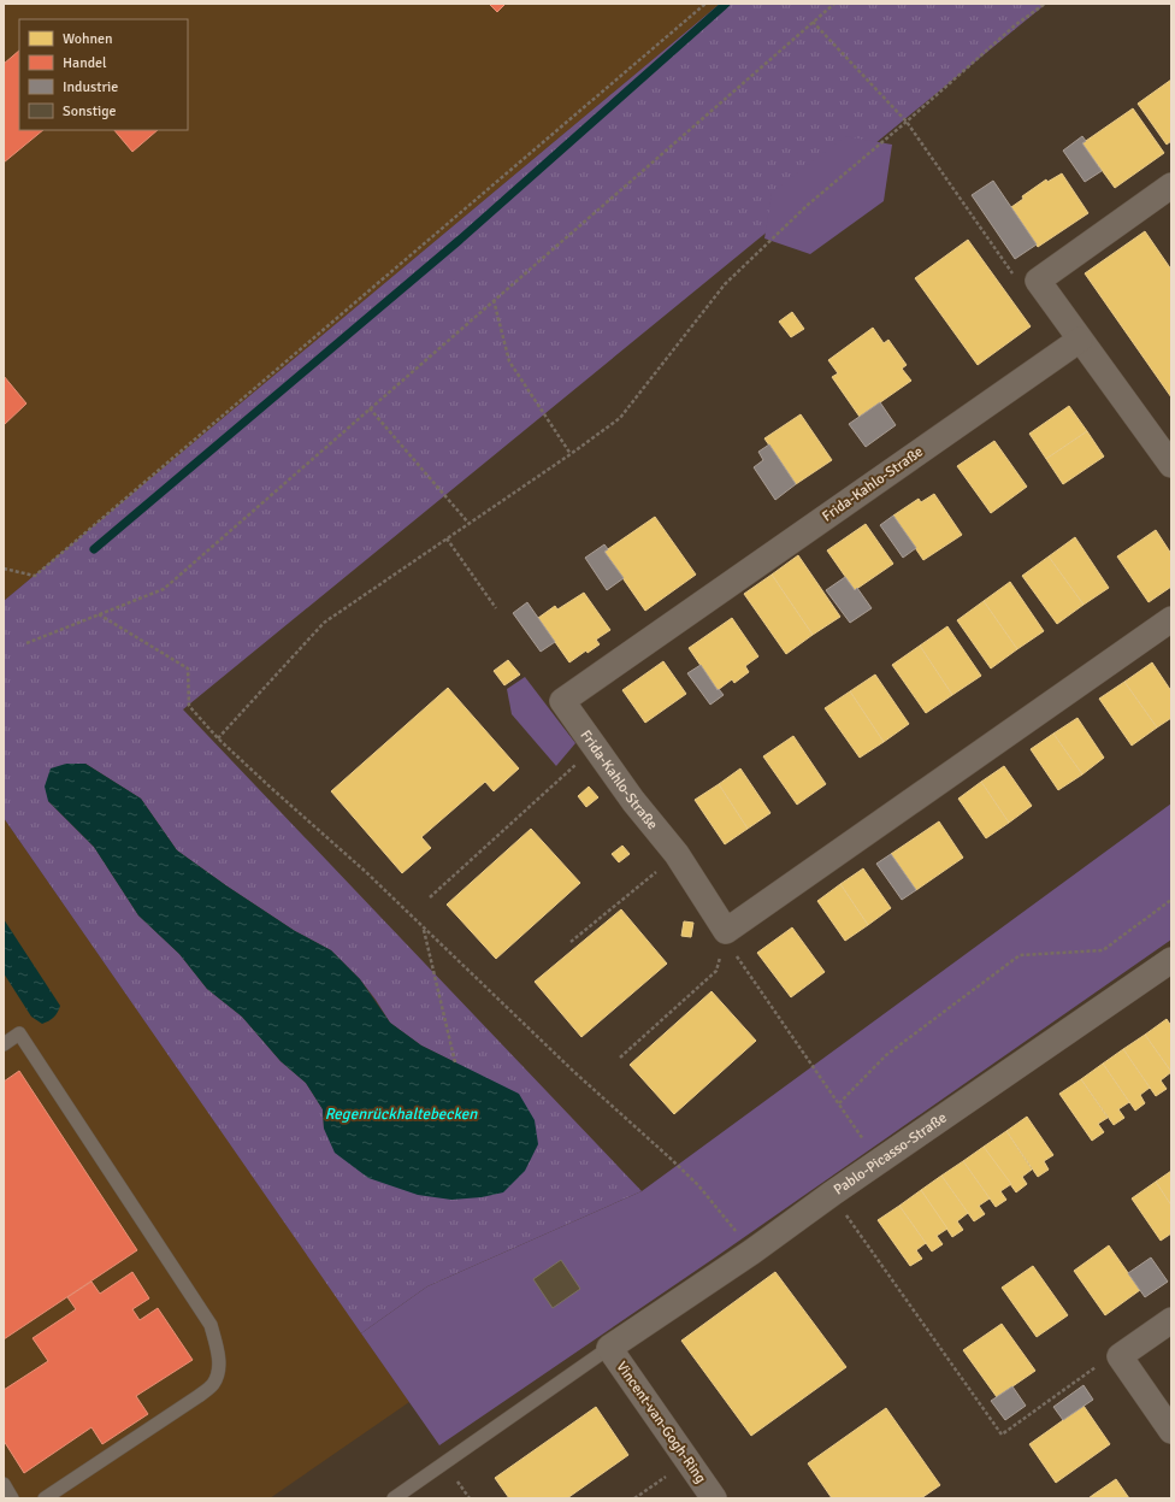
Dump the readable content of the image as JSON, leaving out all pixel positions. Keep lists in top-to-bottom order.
{
  "streets": {
    "street": ["Frida-Kahlo-Straße", "Pablo-Picasso-Straße", "Vincent-van-Gogh-Ring"]
  },
  "crossings": [
    ["Pablo-Picasso-Straße", "Vincent-van-Gogh-Ring"]
  ],
  "water": ["Regenrückhaltebecken"],
  "legend": [
    "Wohnen",
    "Handel",
    "Industrie",
    "Sonstige"
  ]
}
